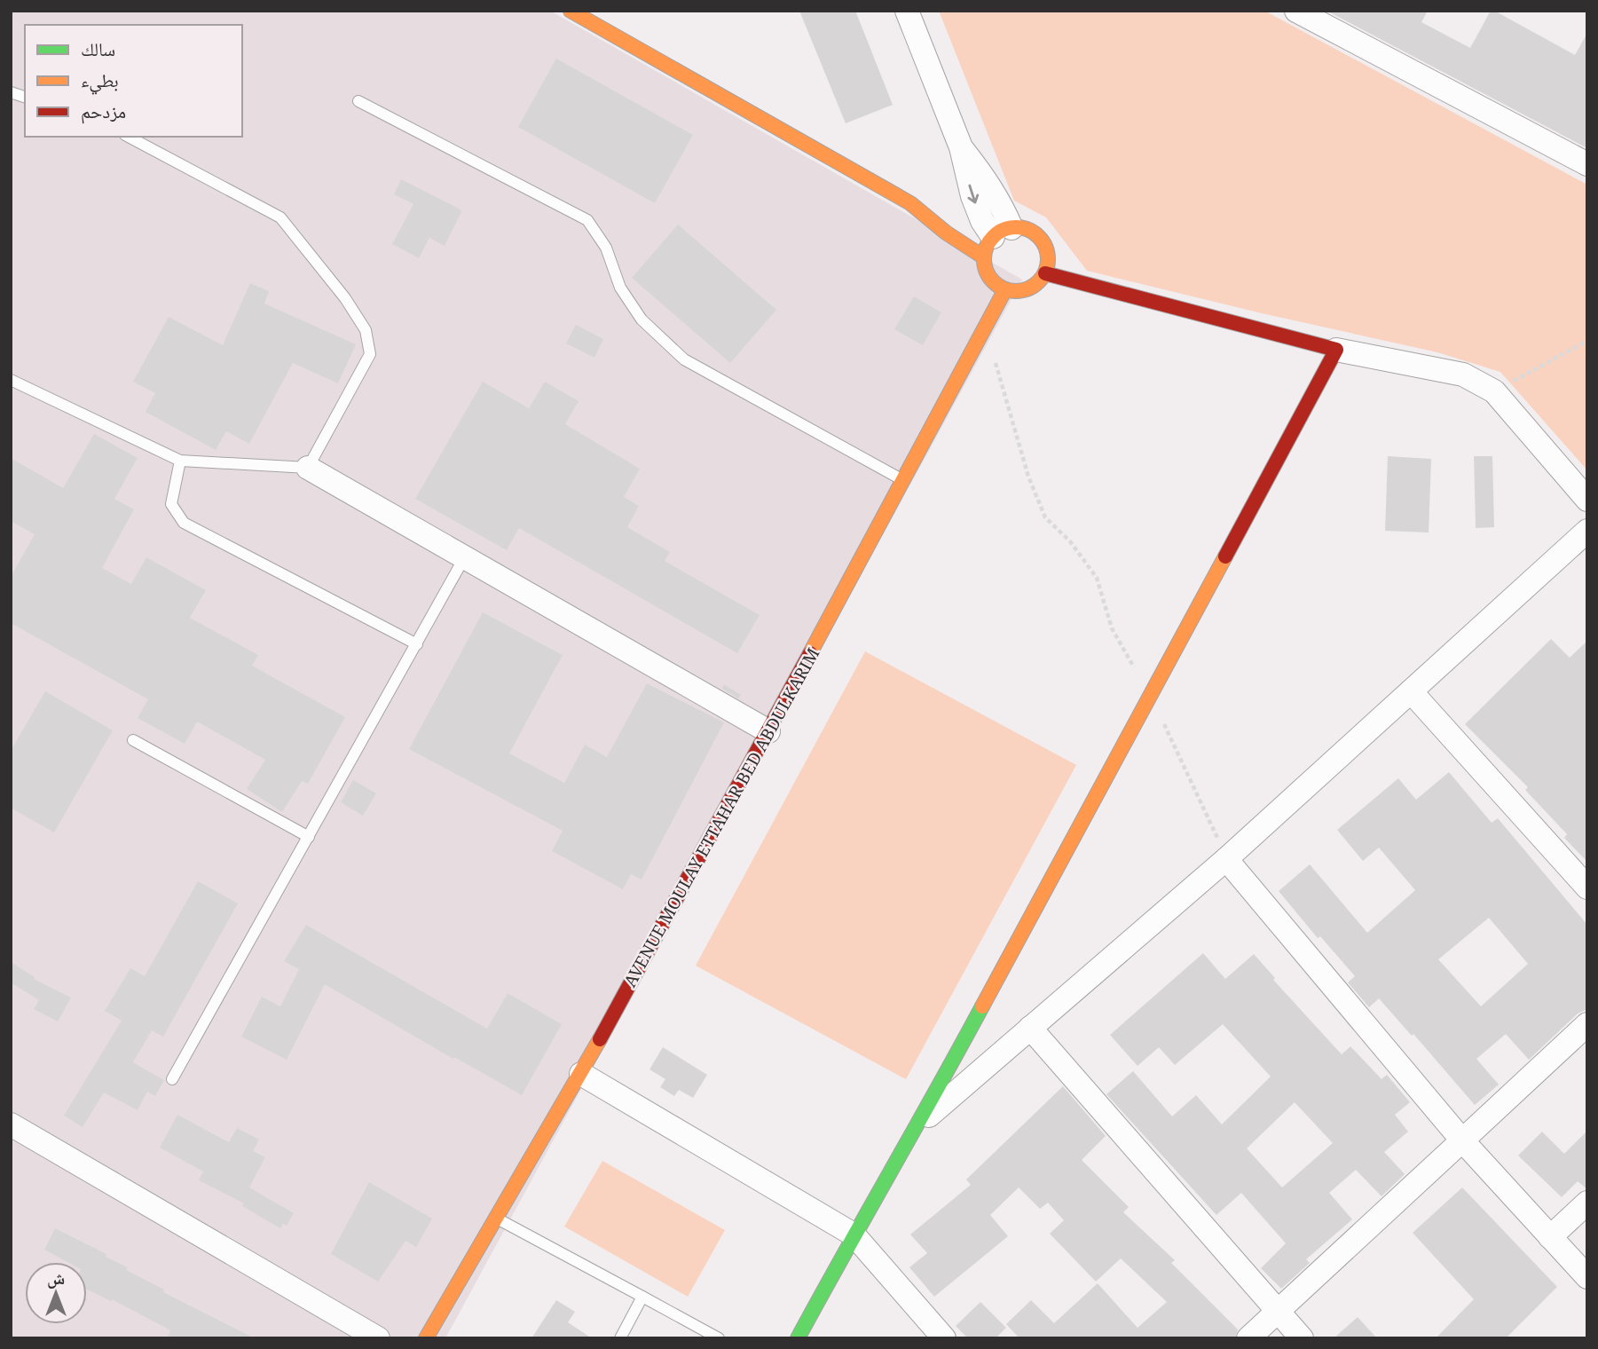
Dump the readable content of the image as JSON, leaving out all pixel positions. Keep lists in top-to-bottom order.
{
  "streets": {
    "street": ["AVENUE MOULAY ETTAHAR BED ABDULKARIM"]
  },
  "legend": ["سالك", "بطيء", "مزدحم"],
  "north": "top"
}
